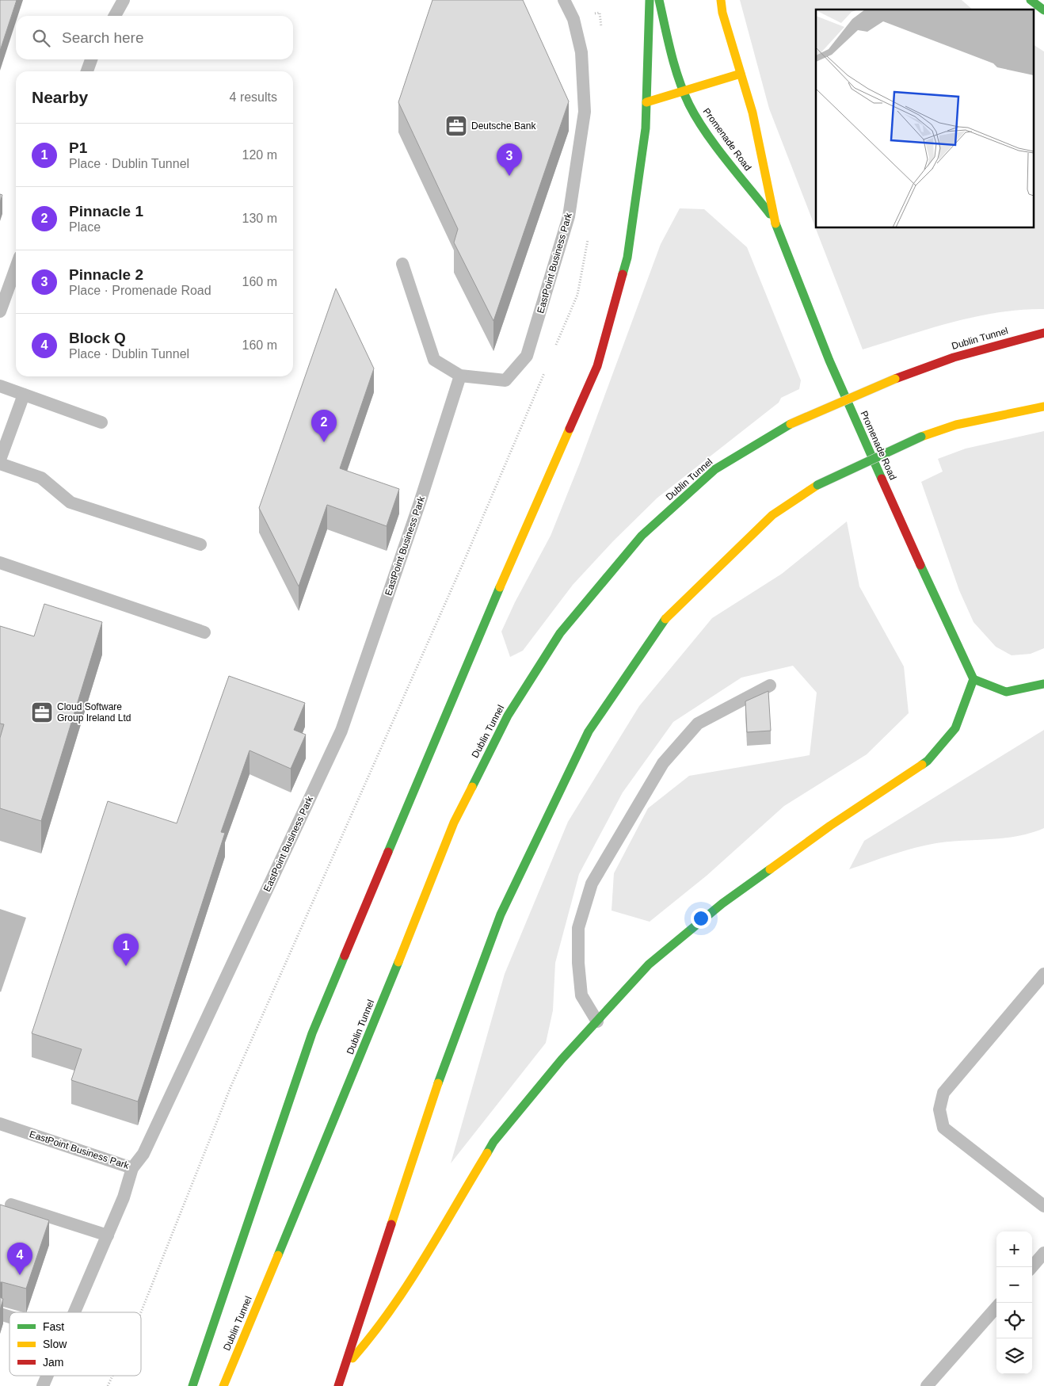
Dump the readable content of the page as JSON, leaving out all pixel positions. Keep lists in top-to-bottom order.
{
  "streets": {
    "main road": ["Promenade Road", "Dublin Tunnel"],
    "lane": ["EastPoint Business Park"]
  },
  "places": {
    "office": ["Deutsche Bank", "Cloud Software Group Ireland Ltd"]
  },
  "legend": ["Fast", "Slow", "Jam"],
  "page": {
    "search": "Search here",
    "heading": ["Nearby", "4 results"],
    "list": [
      {
        "mark": "1",
        "name": "P1",
        "note": "Place · Dublin Tunnel",
        "value": "120 m"
      },
      {
        "mark": "2",
        "name": "Pinnacle 1",
        "note": "Place",
        "value": "130 m"
      },
      {
        "mark": "3",
        "name": "Pinnacle 2",
        "note": "Place · Promenade Road",
        "value": "160 m"
      },
      {
        "mark": "4",
        "name": "Block Q",
        "note": "Place · Dublin Tunnel",
        "value": "160 m"
      }
    ],
    "pins": [
      "3",
      "2",
      "1",
      "4"
    ],
    "map_buttons": ["+", "−"]
  }
}
